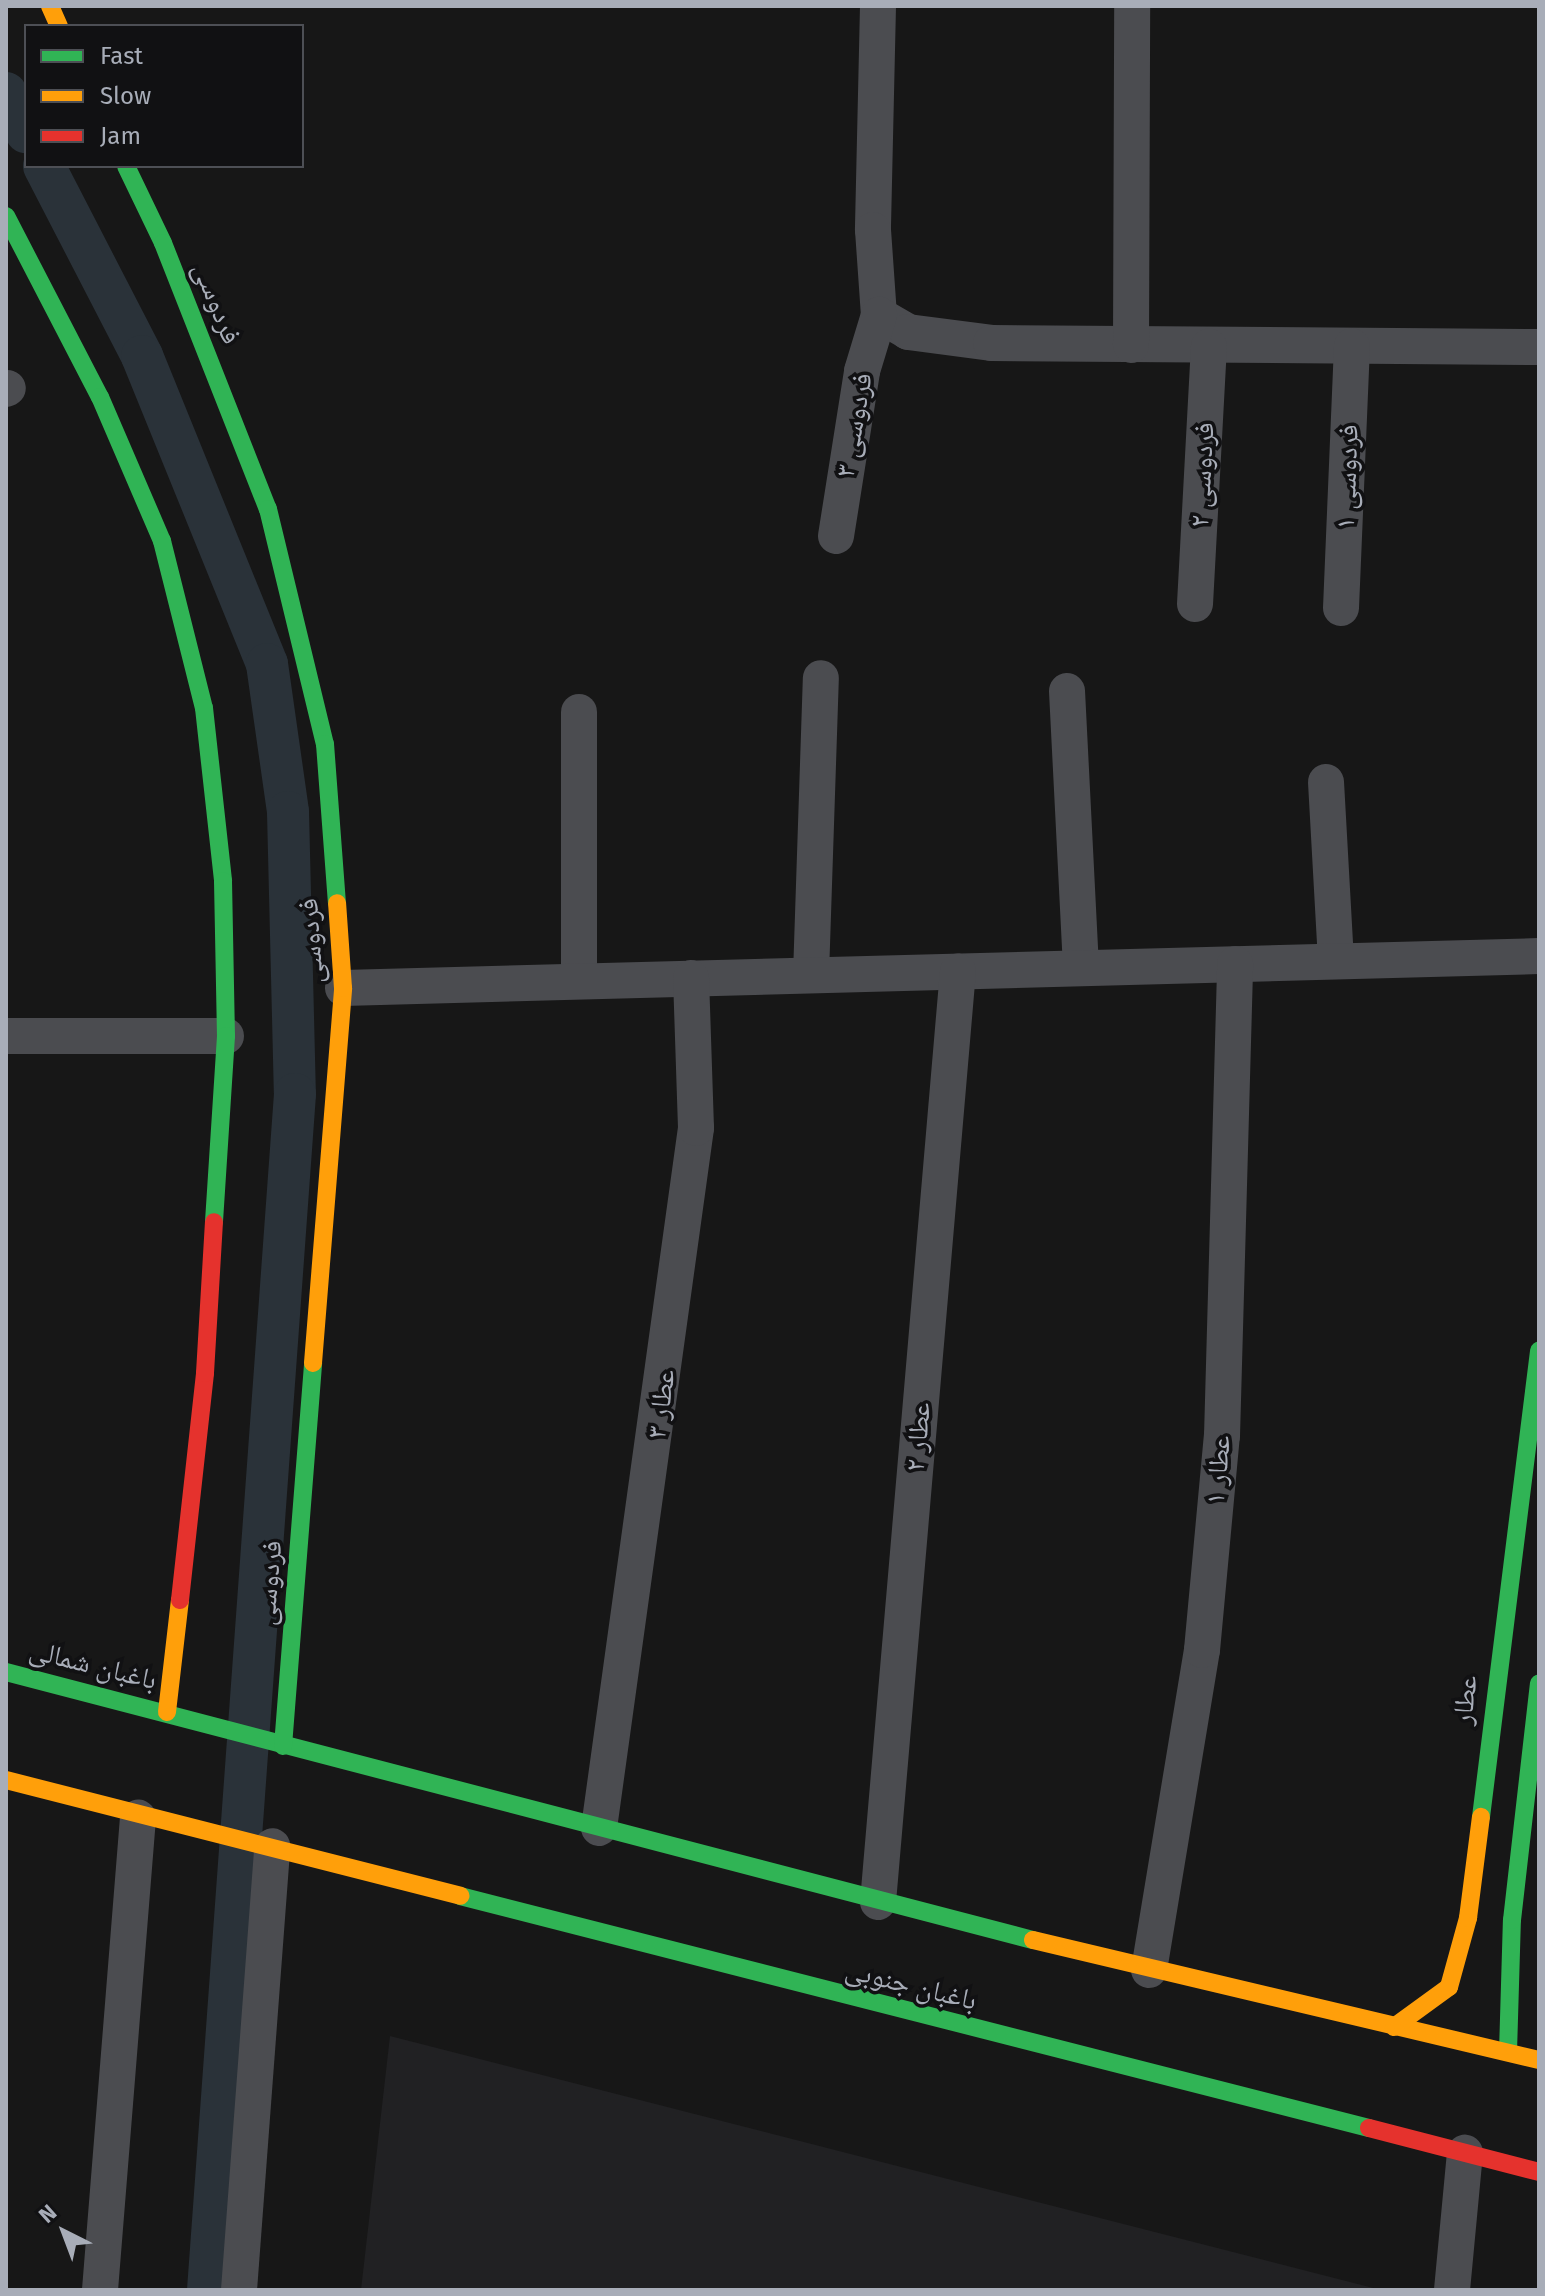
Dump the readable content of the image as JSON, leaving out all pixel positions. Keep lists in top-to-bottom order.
{
  "streets": {
    "street": [
      "فردوسی",
      "فردوسی ۳",
      "فردوسی ۲",
      "فردوسی ۱",
      "عطار ۳",
      "عطار ۲",
      "عطار ۱",
      "باغبان شمالی",
      "عطار",
      "باغبان جنوبی"
    ]
  },
  "crossings": [
    ["فردوسی", "باغبان شمالی"]
  ],
  "legend": ["Fast", "Slow", "Jam"],
  "north": "top left"
}
